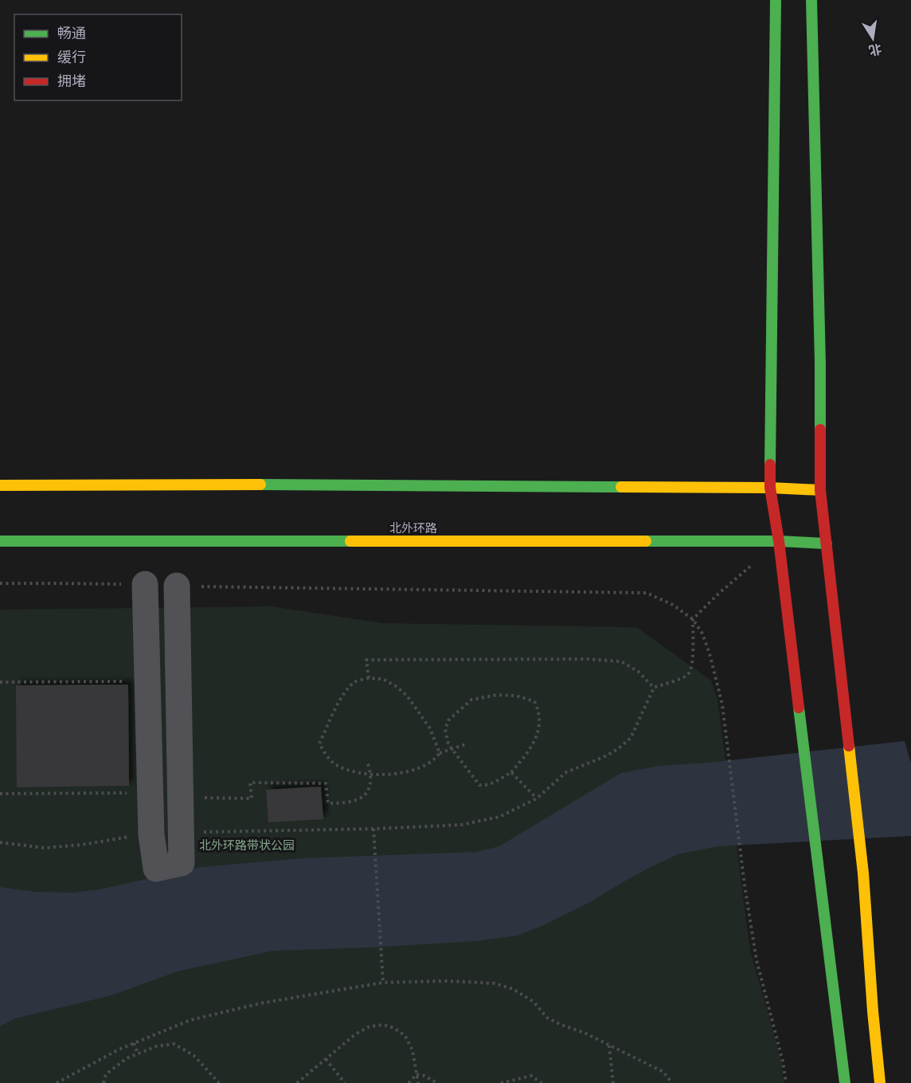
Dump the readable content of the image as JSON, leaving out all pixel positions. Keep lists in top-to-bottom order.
{
  "streets": {
    "main road": ["北外环路"]
  },
  "parks": ["北外环路带状公园"],
  "legend": ["畅通", "缓行", "拥堵"],
  "north": "bottom"
}
